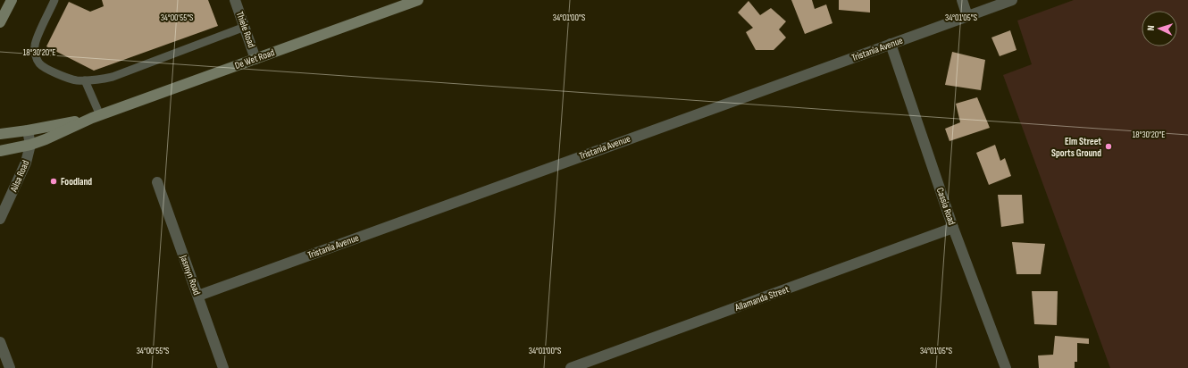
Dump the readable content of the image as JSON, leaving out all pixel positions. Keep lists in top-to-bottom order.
{
  "streets": {
    "street": [
      "Thiele Road",
      "Tristania Avenue",
      "De Wet Road",
      "Ailsa Road",
      "Cassia Road",
      "Jasmyn Road",
      "Allamanda Street"
    ]
  },
  "crossings": [
    ["Thiele Road", "De Wet Road"],
    ["Tristania Avenue", "Cassia Road"],
    ["Tristania Avenue", "Jasmyn Road"],
    ["De Wet Road", "Ailsa Road"],
    ["Cassia Road", "Allamanda Street"]
  ],
  "places": ["Elm Street Sports Ground", "Foodland"],
  "north": "left",
  "coordinates": [
    "34°00'55\"S",
    "34°01'00\"S",
    "34°01'05\"S",
    "18°30'20\"E"
  ]
}
